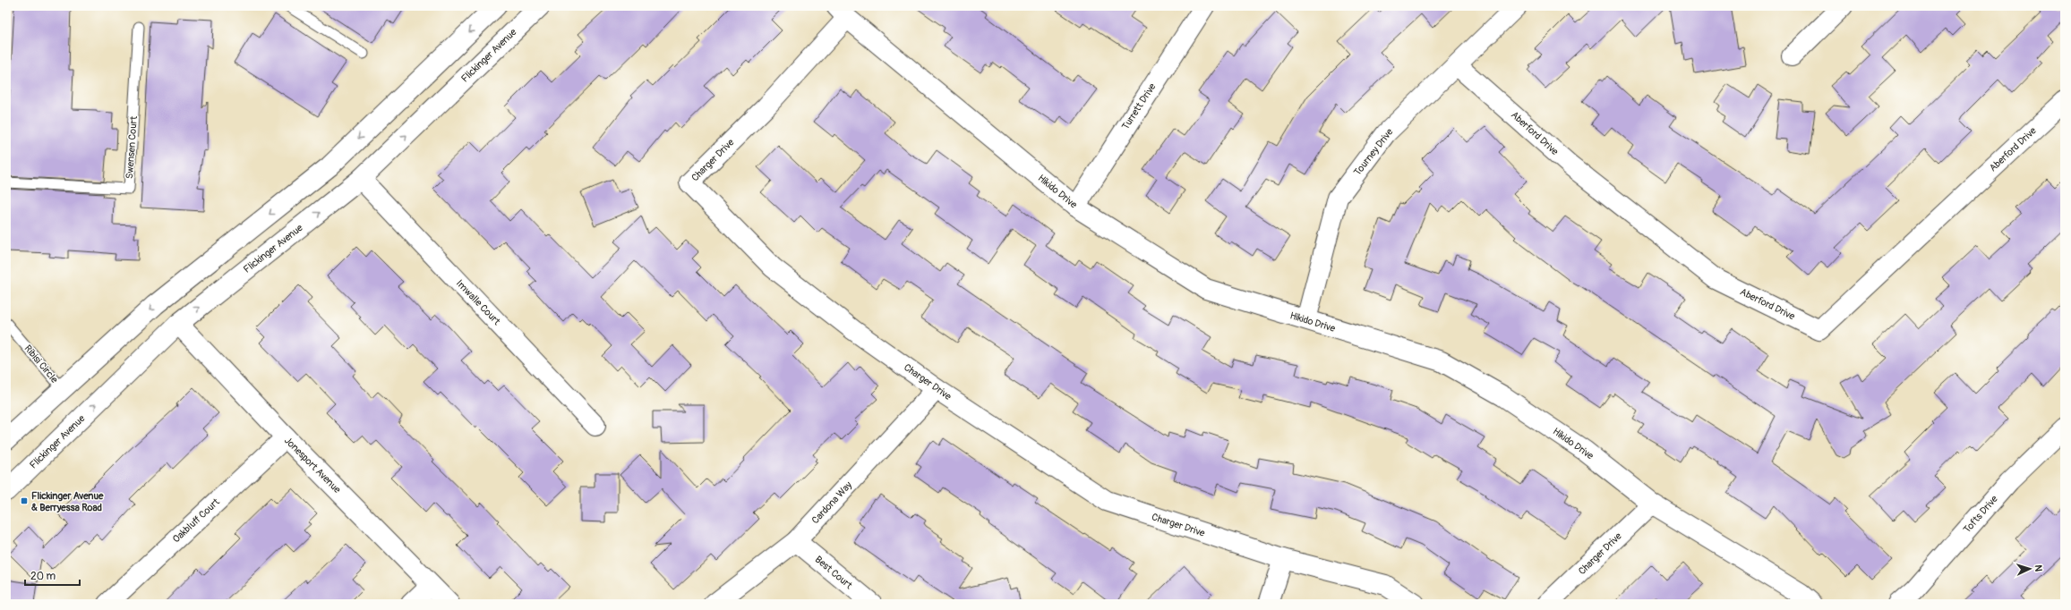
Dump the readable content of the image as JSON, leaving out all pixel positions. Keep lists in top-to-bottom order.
{
  "streets": {
    "street": [
      "Flickinger Avenue",
      "Turrett Drive",
      "Aberford Drive",
      "Tourney Drive",
      "Charger Drive",
      "Hikido Drive",
      "Imwalle Court",
      "Jonesport Avenue",
      "Cardona Way",
      "Tofts Drive",
      "Oakbluff Court",
      "Best Court"
    ],
    "lane": ["Swensen Court", "Ribisi Circle"]
  },
  "crossings": [
    ["Flickinger Avenue", "Imwalle Court"],
    ["Flickinger Avenue", "Jonesport Avenue"],
    ["Turrett Drive", "Hikido Drive"],
    ["Aberford Drive", "Tourney Drive"],
    ["Tourney Drive", "Hikido Drive"],
    ["Charger Drive", "Hikido Drive"],
    ["Charger Drive", "Cardona Way"],
    ["Jonesport Avenue", "Oakbluff Court"],
    ["Cardona Way", "Best Court"]
  ],
  "places": {
    "transit": ["Flickinger Avenue & Berryessa Road"]
  },
  "scale_bar": "20 m",
  "north": "right"
}
